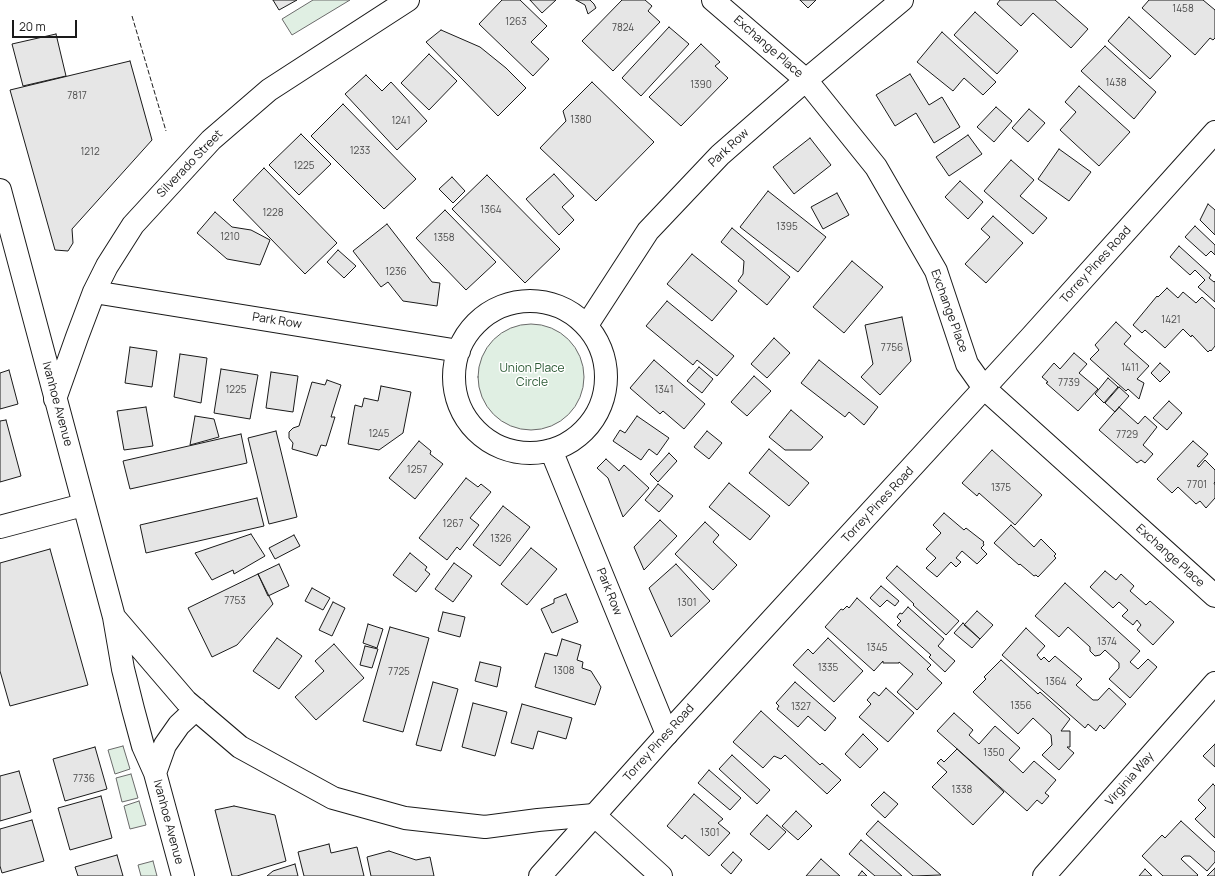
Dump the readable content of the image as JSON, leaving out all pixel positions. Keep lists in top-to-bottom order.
{
  "streets": {
    "street": [
      "Exchange Place",
      "Park Row",
      "Silverado Street",
      "Torrey Pines Road",
      "Ivanhoe Avenue",
      "Virginia Way"
    ]
  },
  "crossings": [
    ["Exchange Place", "Park Row"],
    ["Exchange Place", "Torrey Pines Road"],
    ["Park Row", "Silverado Street"],
    ["Park Row", "Torrey Pines Road"],
    ["Silverado Street", "Ivanhoe Avenue"]
  ],
  "parks": ["Union Place Circle"],
  "house_numbers": [
    "1458",
    "1263",
    "7824",
    "1438",
    "1390",
    "7817",
    "1380",
    "1241",
    "1233",
    "1212",
    "1225",
    "1364",
    "1228",
    "1395",
    "1210",
    "1358",
    "1236",
    "1421",
    "7756",
    "1411",
    "7739",
    "1225",
    "1341",
    "1245",
    "7729",
    "1257",
    "7701",
    "1375",
    "1267",
    "1326",
    "7753",
    "1301",
    "1374",
    "1345",
    "1335",
    "1308",
    "7725",
    "1364",
    "1356",
    "1327",
    "1350",
    "7736",
    "1338",
    "1301"
  ],
  "scale_bar": "20 m"
}
